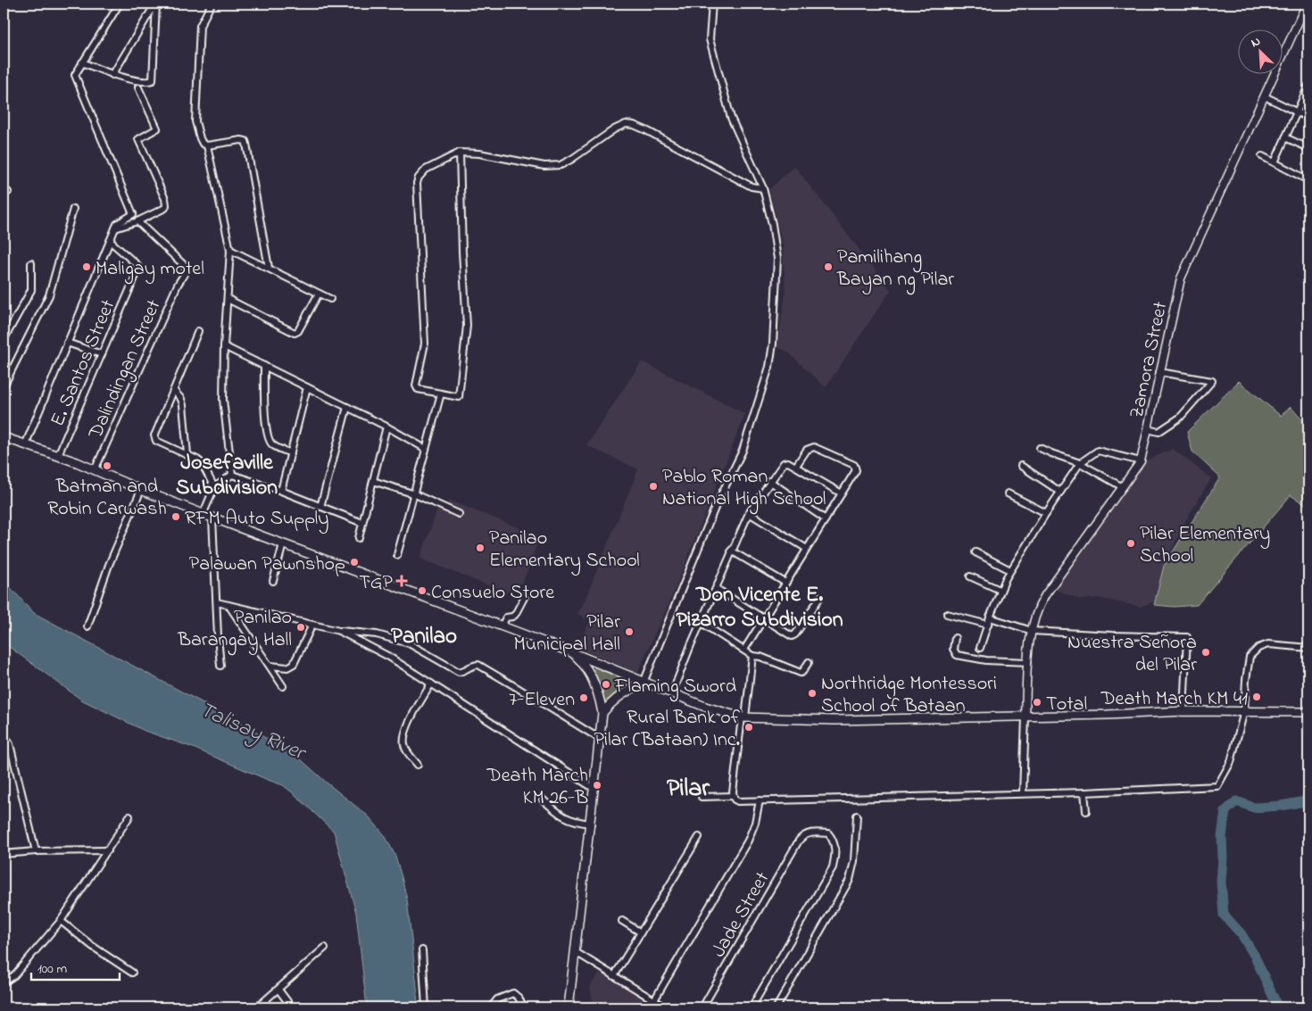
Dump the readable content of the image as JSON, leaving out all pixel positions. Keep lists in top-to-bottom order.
{
  "streets": {
    "street": [
      "Zamora Street",
      "E. Santos Street",
      "Dalindingan Street",
      "Jade Street"
    ]
  },
  "districts": [
    "Josefaville Subdivision",
    "Don Vicente E. Pizarro Subdivision",
    "Panilao",
    "Pilar"
  ],
  "water": ["Talisay River"],
  "places": {
    "other": [
      "Maligay motel",
      "Pamilihang Bayan ng Pilar",
      "Batman and Robin Carwash",
      "Pablo Roman National High School",
      "RFM Auto Supply",
      "Pilar Elementary School",
      "Panilao Elementary School",
      "Palawan Pawnshop",
      "Consuelo Store",
      "Panilao Barangay Hall",
      "Pilar Municipal Hall",
      "Nuestra Señora del Pilar",
      "Flaming Sword",
      "Northridge Montessori School of Bataan",
      "Death March KM 41",
      "7-Eleven",
      "Total",
      "Rural Bank of Pilar (Bataan) Inc.",
      "Death March KM 26-B"
    ],
    "health": ["TGP"]
  },
  "scale_bar": "100 m",
  "north": "top left"
}
